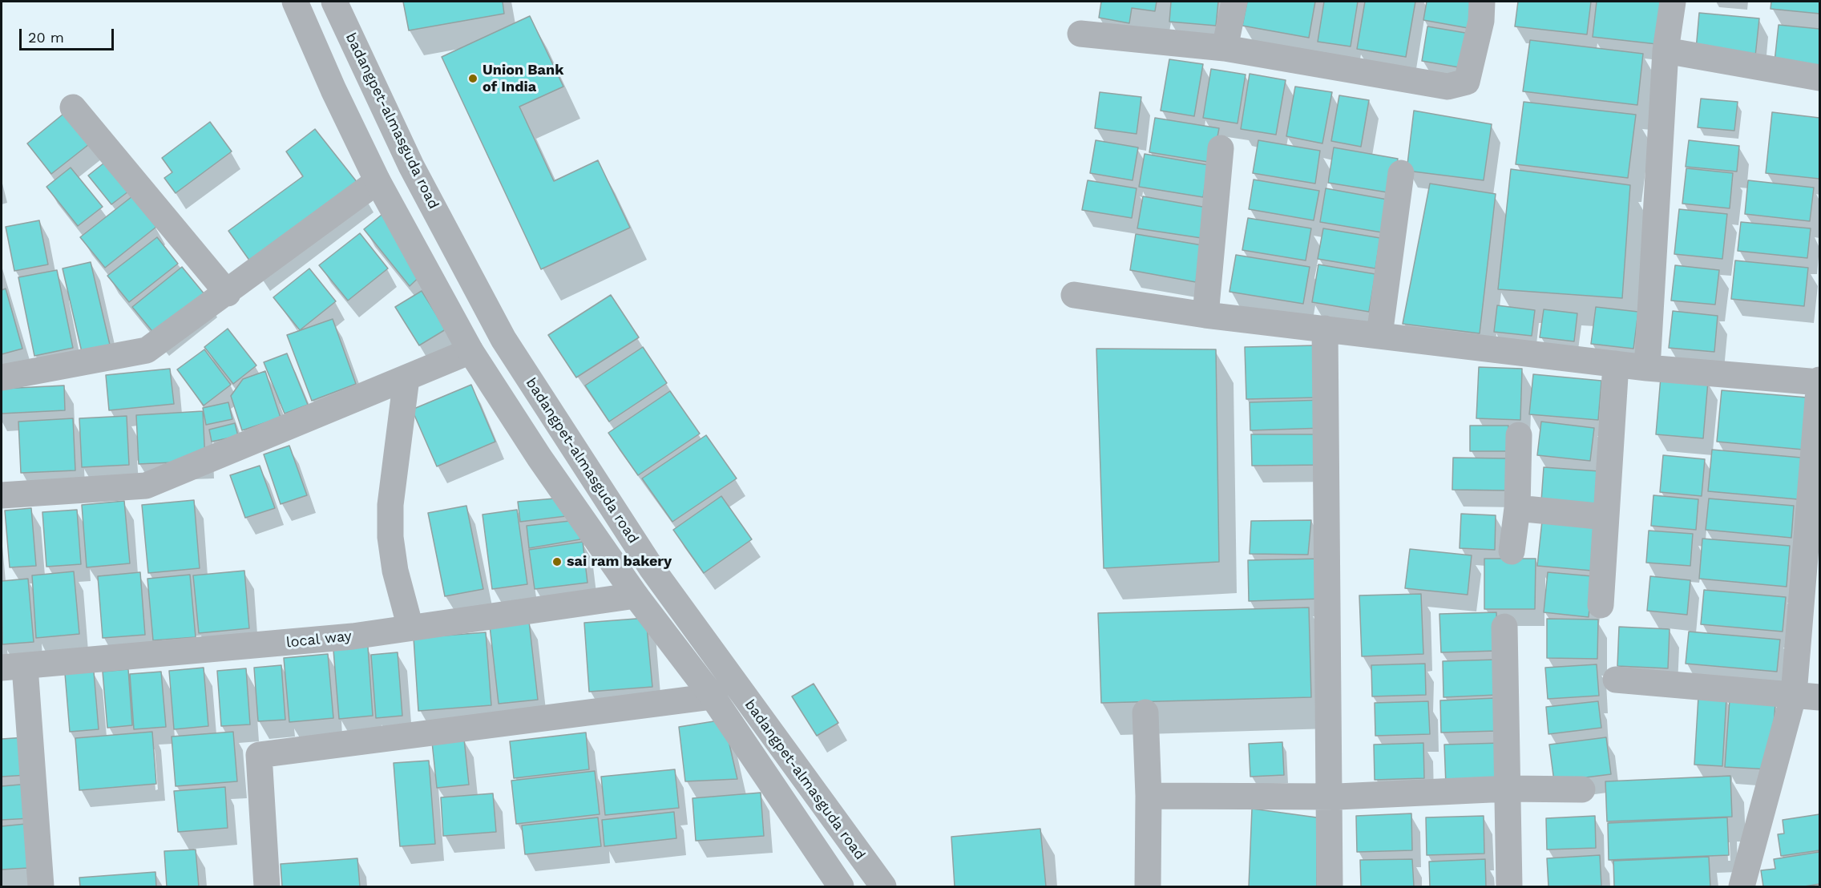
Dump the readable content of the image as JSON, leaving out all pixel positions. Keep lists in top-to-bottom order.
{
  "streets": {
    "street": ["badangpet-almasguda road", "local way"]
  },
  "crossings": [
    ["badangpet-almasguda road", "local way"]
  ],
  "places": ["Union Bank of India", "sai ram bakery"],
  "scale_bar": "20 m"
}
